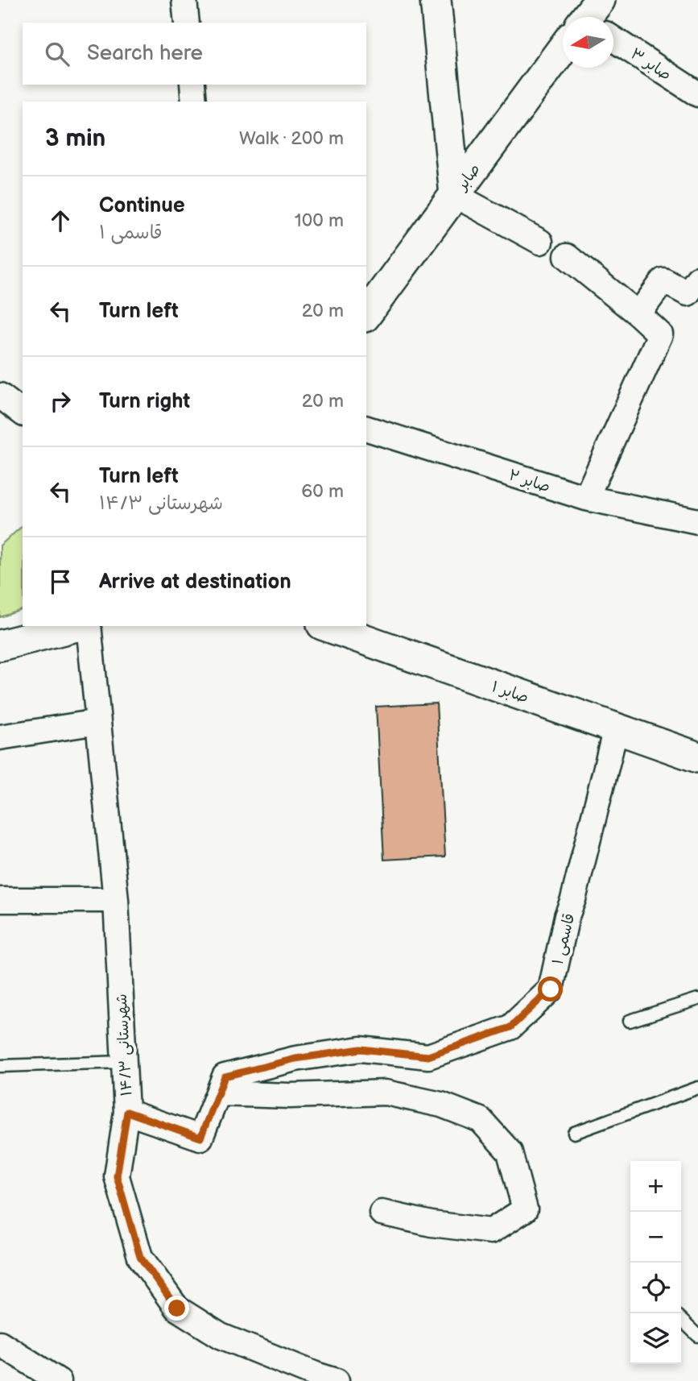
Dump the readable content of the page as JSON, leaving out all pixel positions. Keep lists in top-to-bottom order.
{
  "streets": {
    "street": [
      "صابر ۳",
      "صابر",
      "صابر ۲",
      "صابر ۱",
      "قاسمی ۱",
      "شهرستانی ۱۴/۳"
    ]
  },
  "crossings": [
    ["صابر ۱", "قاسمی ۱"]
  ],
  "north": "left",
  "page": {
    "search": "Search here",
    "heading": ["3 min", "Walk · 200 m"],
    "list": [
      ["Continue", "قاسمی ۱", "100 m"],
      ["Turn left", "20 m"],
      ["Turn right", "20 m"],
      ["Turn left", "شهرستانی ۱۴/۳", "60 m"],
      "Arrive at destination"
    ],
    "map_buttons": ["+", "−"]
  }
}
